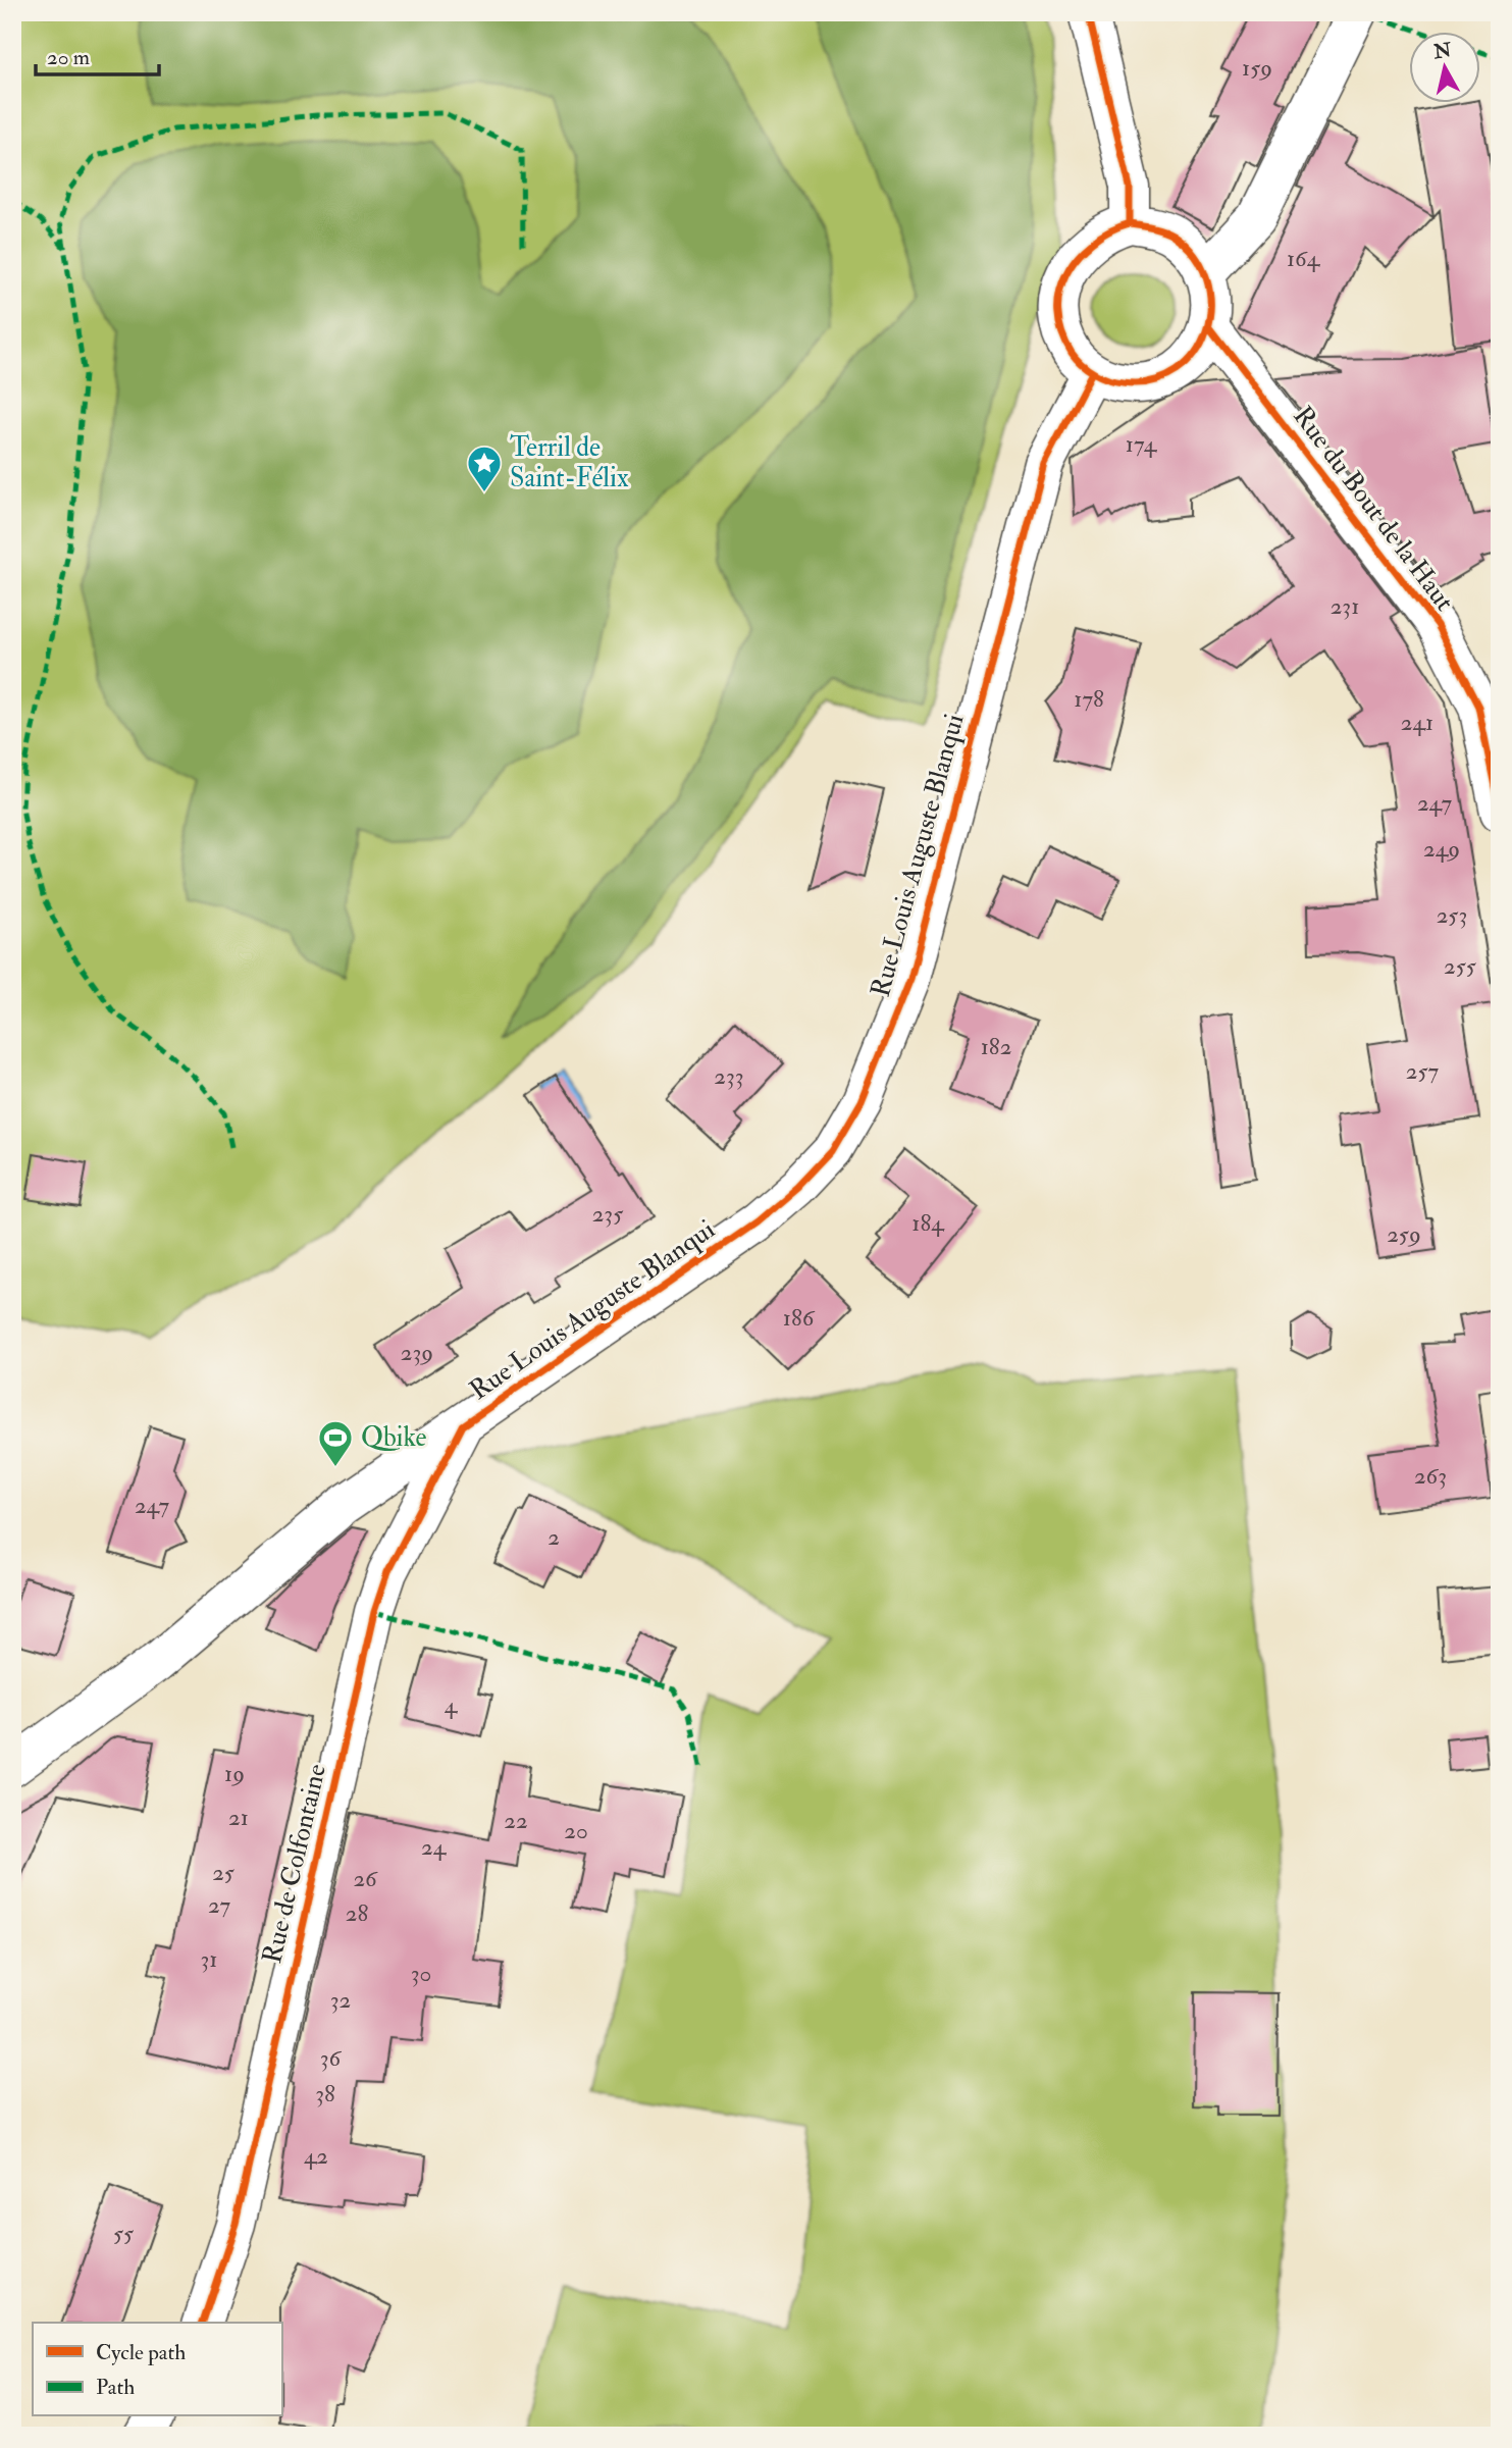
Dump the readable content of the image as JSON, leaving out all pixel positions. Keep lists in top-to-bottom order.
{
  "streets": {
    "street": ["Rue du Bout de la Haut", "Rue Louis Auguste Blanqui", "Rue de Colfontaine"]
  },
  "crossings": [
    ["Rue du Bout de la Haut", "Rue Louis Auguste Blanqui"],
    ["Rue Louis Auguste Blanqui", "Rue de Colfontaine"]
  ],
  "places": {
    "place": ["Terril de Saint-Félix"],
    "sports": ["Qbike"]
  },
  "house_numbers": [
    "159",
    "164",
    "174",
    "231",
    "178",
    "241",
    "247",
    "249",
    "253",
    "255",
    "182",
    "257",
    "233",
    "235",
    "184",
    "259",
    "186",
    "239",
    "263",
    "247",
    "2",
    "4",
    "19",
    "21",
    "22",
    "20",
    "24",
    "25",
    "26",
    "27",
    "28",
    "31",
    "30",
    "32",
    "36",
    "38",
    "42",
    "55"
  ],
  "legend": ["Cycle path", "Path"],
  "scale_bar": "20 m",
  "north": "top"
}
